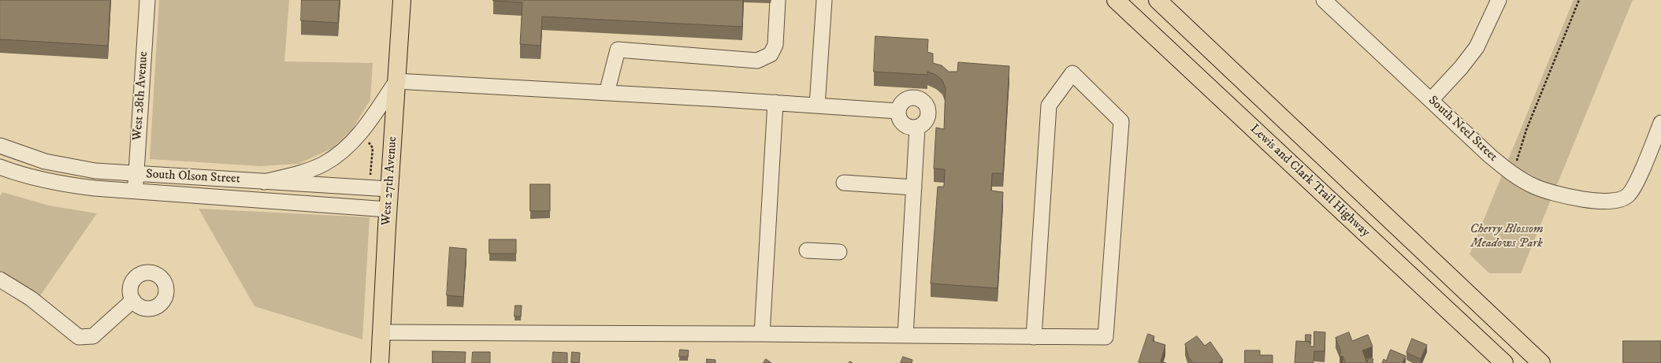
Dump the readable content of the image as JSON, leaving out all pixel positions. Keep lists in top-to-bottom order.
{
  "streets": {
    "main road": ["West 27th Avenue", "Lewis and Clark Trail Highway"],
    "street": ["West 28th Avenue", "South Neel Street", "South Olson Street"]
  },
  "crossings": [
    ["West 28th Avenue", "South Olson Street"],
    ["South Olson Street", "West 27th Avenue"]
  ],
  "parks": ["Cherry Blossom Meadows Park"]
}
